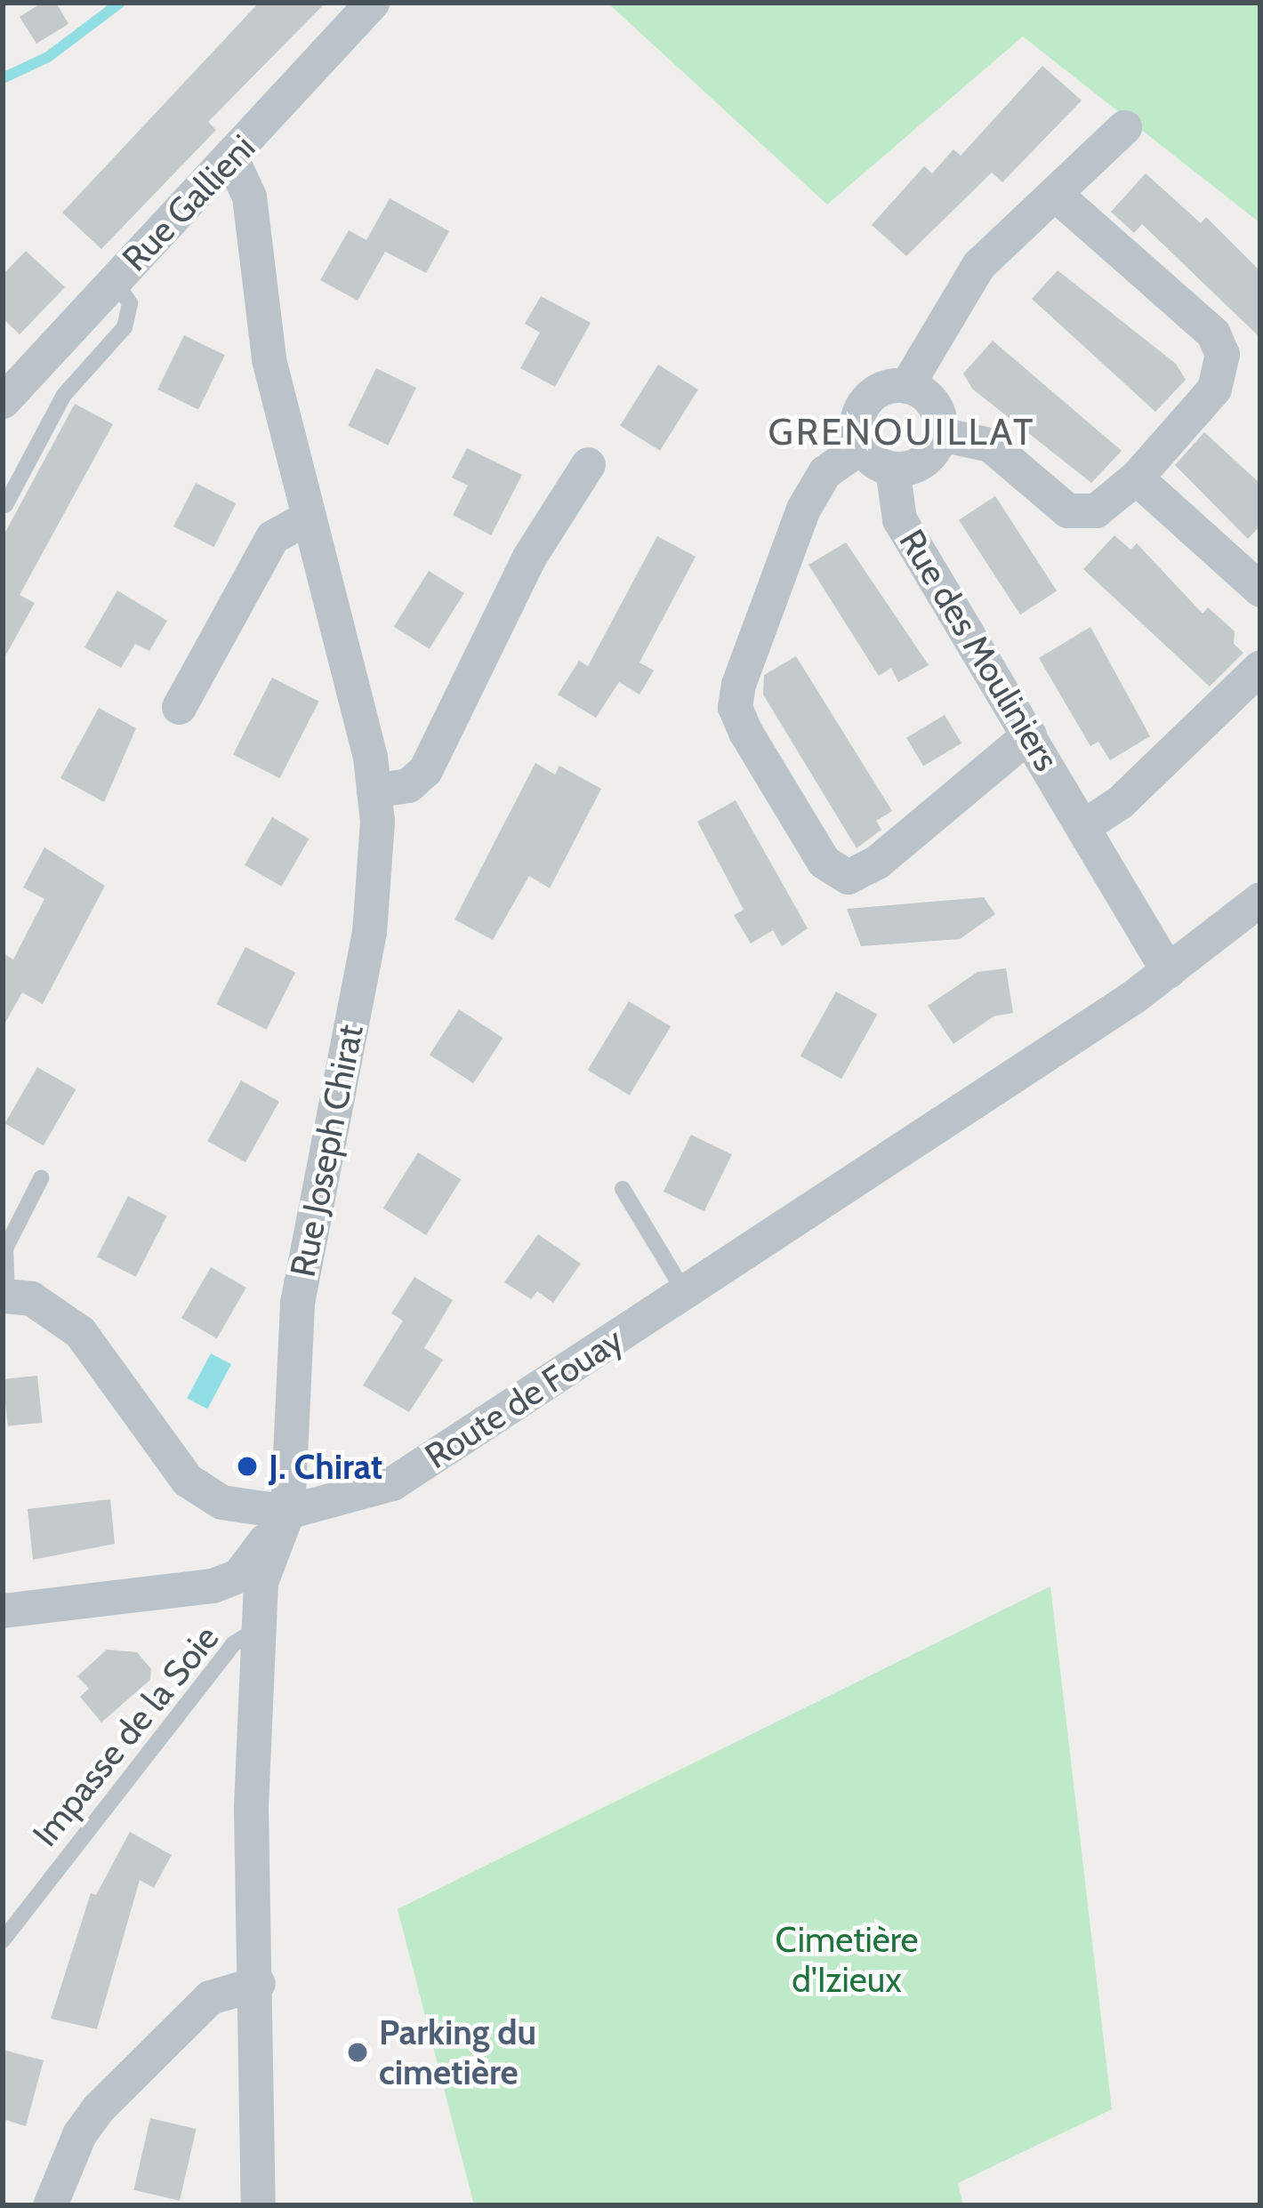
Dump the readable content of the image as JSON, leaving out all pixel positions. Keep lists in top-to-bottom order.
{
  "streets": {
    "street": [
      "Rue Gallieni",
      "Rue des Mouliniers",
      "Rue Joseph Chirat",
      "Route de Fouay"
    ],
    "lane": ["Impasse de la Soie"]
  },
  "crossings": [
    ["Rue Gallieni", "Rue Joseph Chirat"],
    ["Rue Joseph Chirat", "Route de Fouay"]
  ],
  "districts": ["GRENOUILLAT"],
  "parks": ["Cimetière d'Izieux"],
  "places": ["J. Chirat", "Parking du cimetière"]
}
